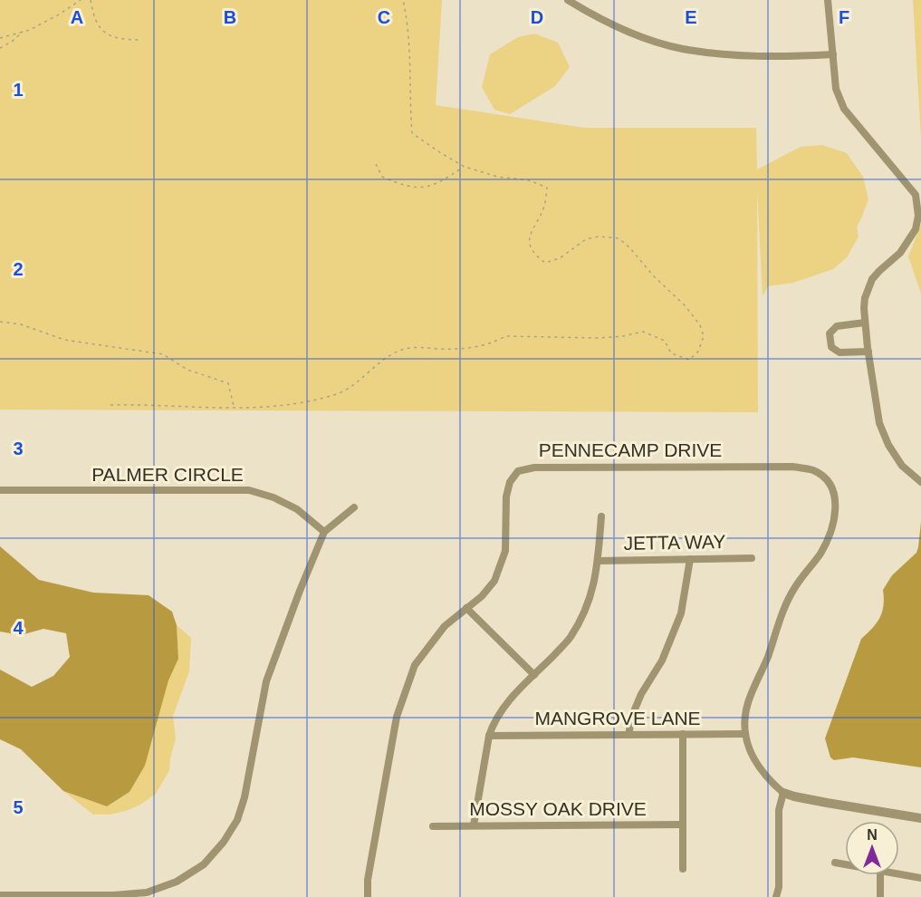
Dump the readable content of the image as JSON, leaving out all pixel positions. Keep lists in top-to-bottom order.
{
  "streets": {
    "street": [
      "PENNECAMP DRIVE",
      "PALMER CIRCLE",
      "JETTA WAY",
      "MANGROVE LANE",
      "MOSSY OAK DRIVE"
    ]
  },
  "crossings": [
    ["PENNECAMP DRIVE", "MANGROVE LANE"]
  ],
  "north": "top",
  "grid": {
    "columns": [
      "A",
      "B",
      "C",
      "D",
      "E",
      "F"
    ],
    "rows": [
      "1",
      "2",
      "3",
      "4",
      "5"
    ]
  }
}
